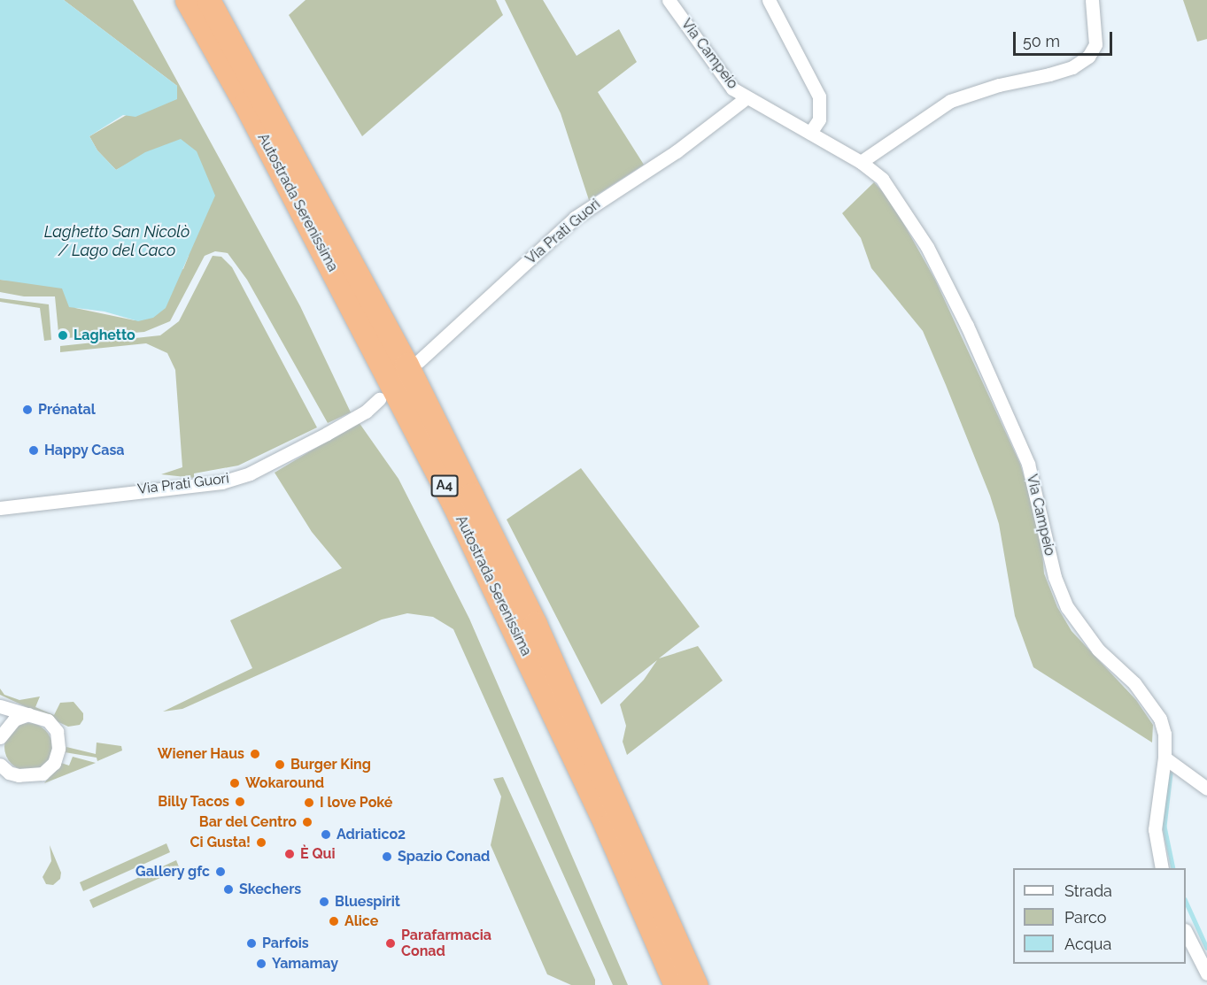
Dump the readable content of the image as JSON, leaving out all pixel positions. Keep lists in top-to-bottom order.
{
  "streets": {
    "highway": ["Autostrada Serenissima", "A4"],
    "street": ["Via Campeio", "Via Prati Guori"]
  },
  "crossings": [
    ["Via Campeio", "Via Prati Guori"]
  ],
  "water": ["Laghetto San Nicolò / Lago del Caco"],
  "places": [
    "Laghetto",
    "Prénatal",
    "Happy Casa",
    "Wiener Haus",
    "Burger King",
    "Wokaround",
    "Billy Tacos",
    "I love Poké",
    "Bar del Centro",
    "Adriatico2",
    "Ci Gusta!",
    "È Qui",
    "Spazio Conad",
    "Gallery gfc",
    "Skechers",
    "Bluespirit",
    "Alice",
    "Parfois",
    "Parafarmacia Conad",
    "Yamamay"
  ],
  "legend": ["Strada", "Parco", "Acqua"],
  "scale_bar": "50 m"
}
